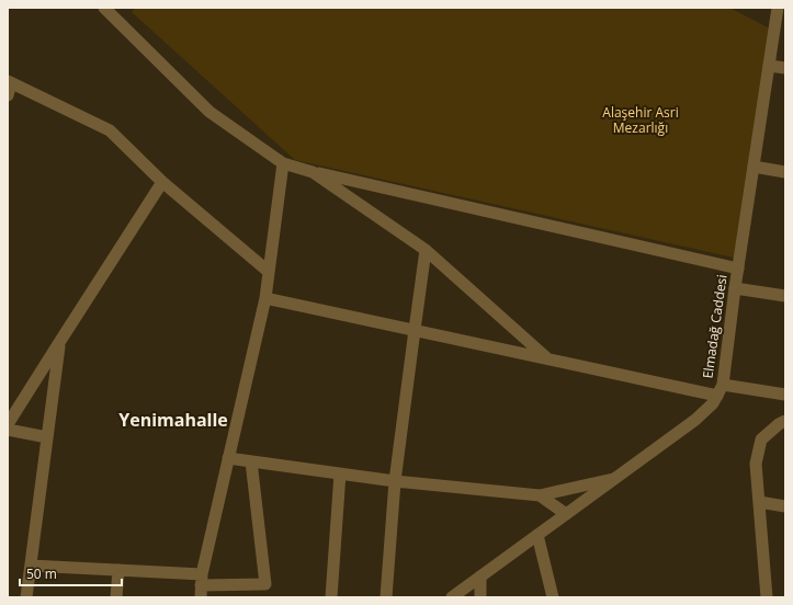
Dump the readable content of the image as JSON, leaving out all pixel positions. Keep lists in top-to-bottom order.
{
  "streets": {
    "street": ["Elmadağ Caddesi"]
  },
  "districts": ["Yenimahalle"],
  "parks": ["Alaşehir Asri Mezarlığı"],
  "scale_bar": "50 m"
}
